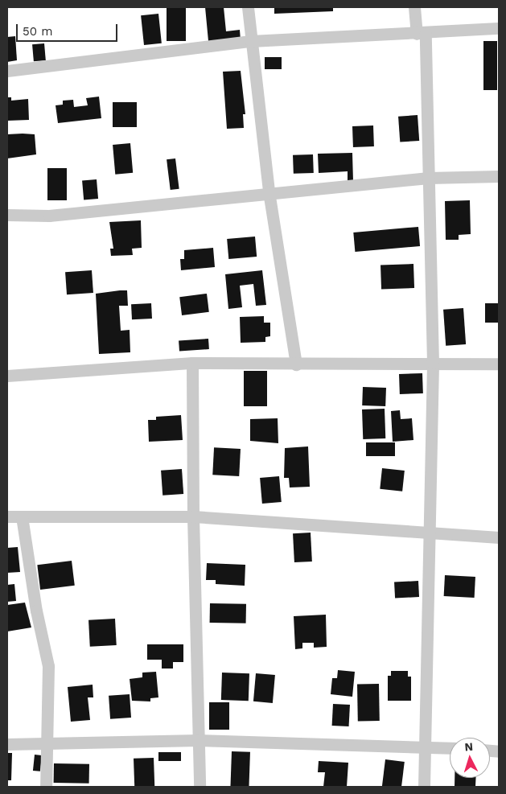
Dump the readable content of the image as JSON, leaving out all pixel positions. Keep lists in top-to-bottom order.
{
  "scale_bar": "50 m",
  "north": "top"
}
